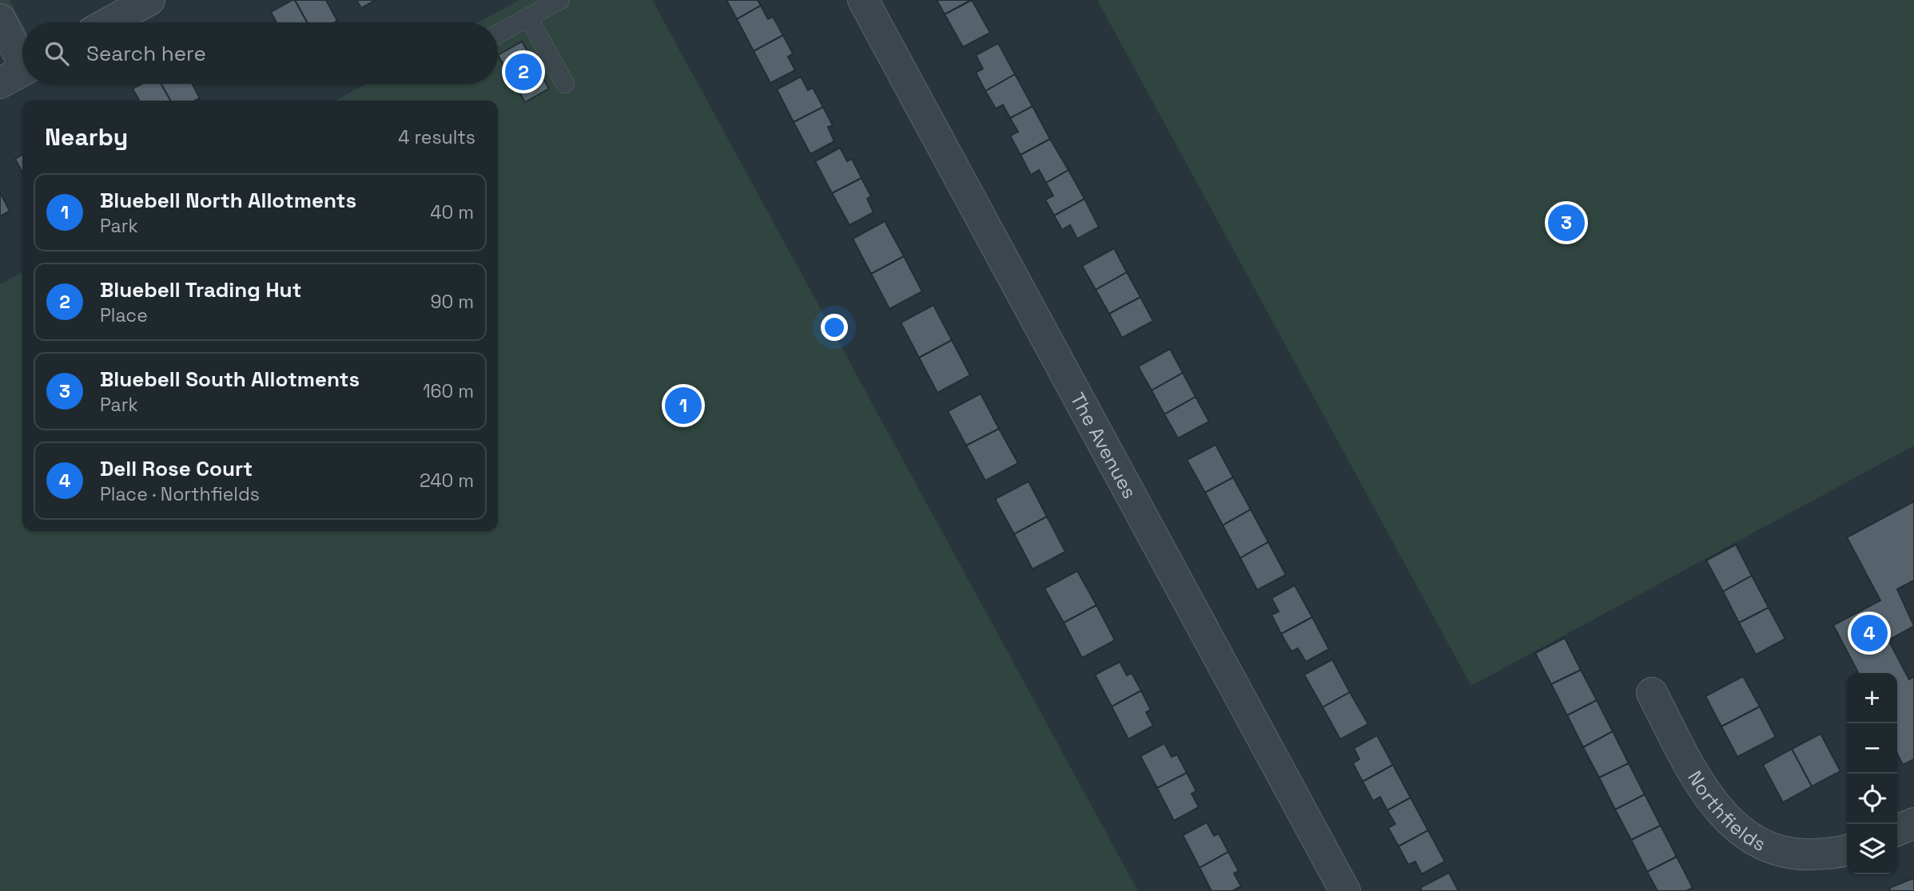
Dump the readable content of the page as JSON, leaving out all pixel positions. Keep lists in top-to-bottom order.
{
  "streets": {
    "street": ["The Avenues", "Northfields"]
  },
  "page": {
    "search": "Search here",
    "pins": [
      "2",
      "3",
      "1",
      "4"
    ],
    "heading": ["Nearby", "4 results"],
    "list": [
      {
        "mark": "1",
        "name": "Bluebell North Allotments",
        "note": "Park",
        "value": "40 m"
      },
      {
        "mark": "2",
        "name": "Bluebell Trading Hut",
        "note": "Place",
        "value": "90 m"
      },
      {
        "mark": "3",
        "name": "Bluebell South Allotments",
        "note": "Park",
        "value": "160 m"
      },
      {
        "mark": "4",
        "name": "Dell Rose Court",
        "note": "Place · Northfields",
        "value": "240 m"
      }
    ],
    "map_buttons": ["+", "−"]
  }
}
